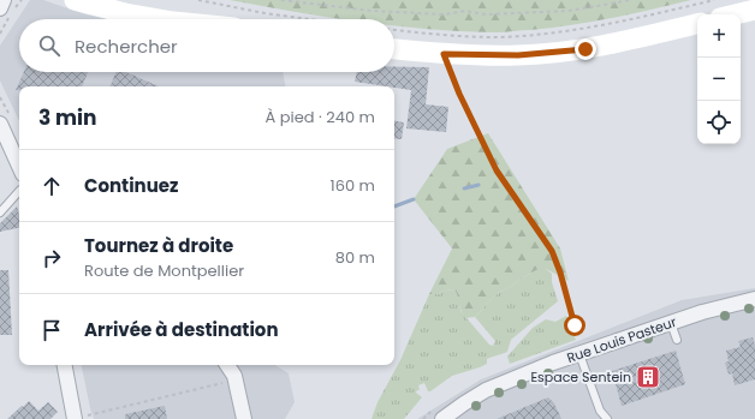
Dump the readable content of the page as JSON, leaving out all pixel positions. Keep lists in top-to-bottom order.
{
  "streets": {
    "street": ["Rue Louis Pasteur"]
  },
  "places": {
    "building": ["Espace Sentein"]
  },
  "page": {
    "map_buttons": ["+", "−"],
    "search": "Rechercher",
    "heading": ["3 min", "À pied · 240 m"],
    "list": [
      ["Continuez", "160 m"],
      ["Tournez à droite", "Route de Montpellier", "80 m"],
      "Arrivée à destination"
    ]
  }
}
